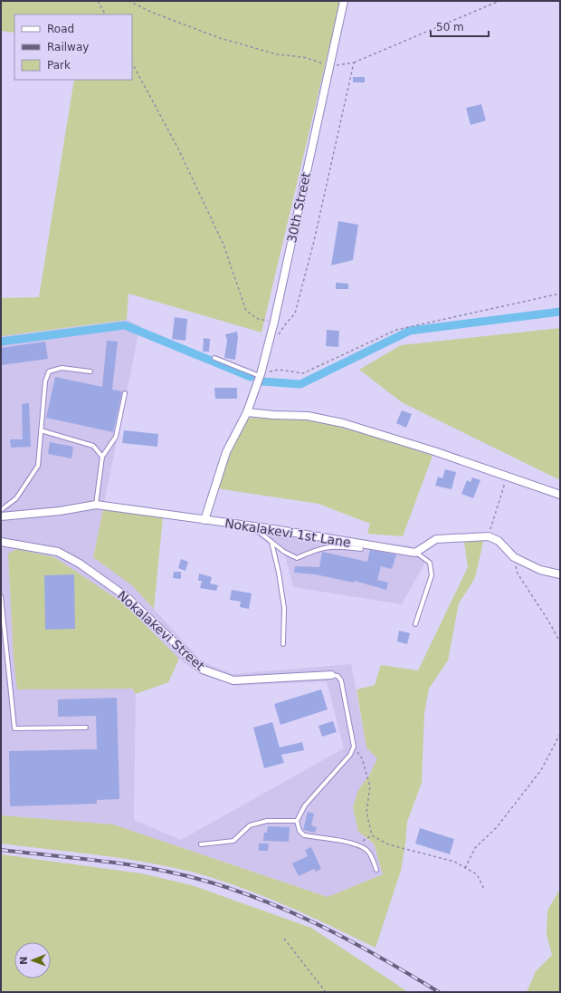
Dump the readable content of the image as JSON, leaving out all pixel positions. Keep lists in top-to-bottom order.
{
  "streets": {
    "street": ["30th Street", "Nokalakevi 1st Lane", "Nokalakevi Street"]
  },
  "crossings": [
    ["30th Street", "Nokalakevi 1st Lane"]
  ],
  "legend": ["Road", "Railway", "Park"],
  "scale_bar": "50 m",
  "north": "left"
}
